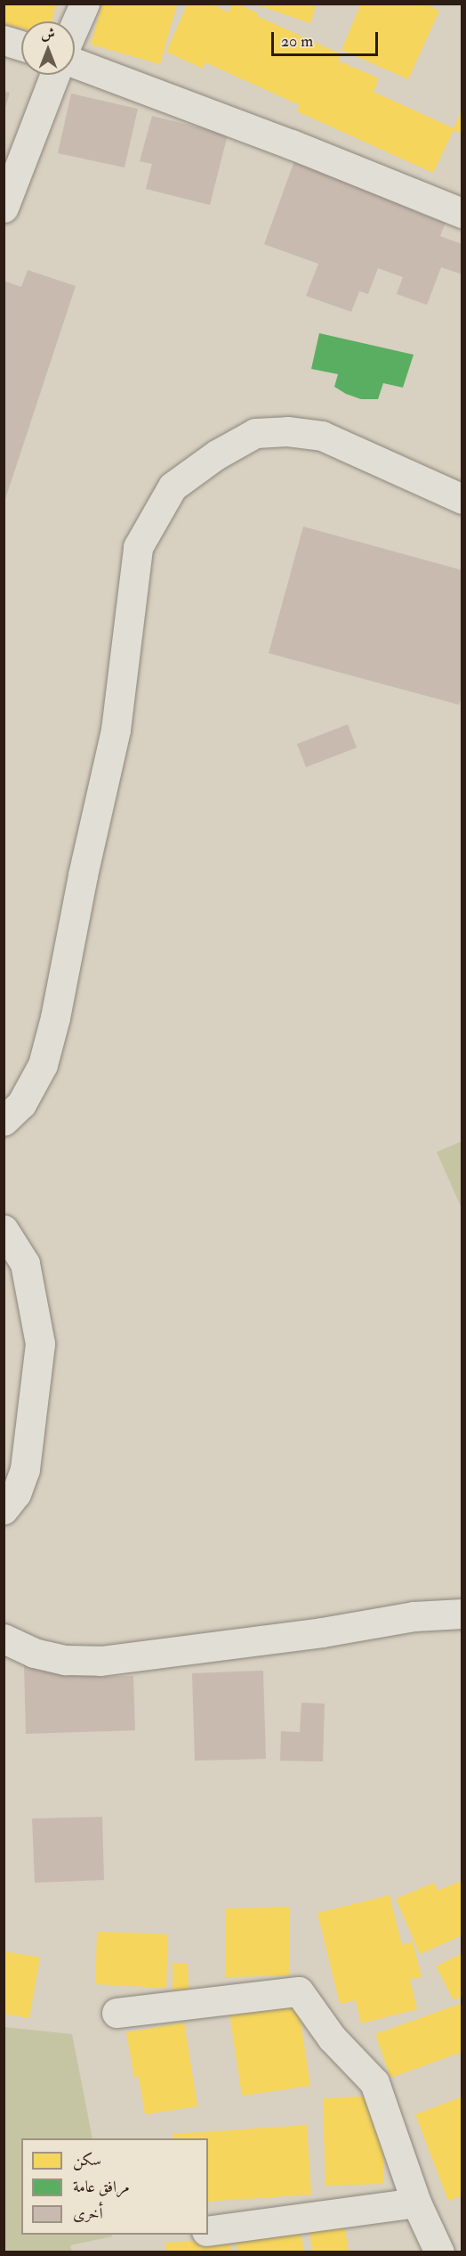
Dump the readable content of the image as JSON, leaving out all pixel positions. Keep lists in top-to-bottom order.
{
  "legend": ["سكن", "مرافق عامة", "أخرى"],
  "scale_bar": "20 m",
  "north": "top"
}
